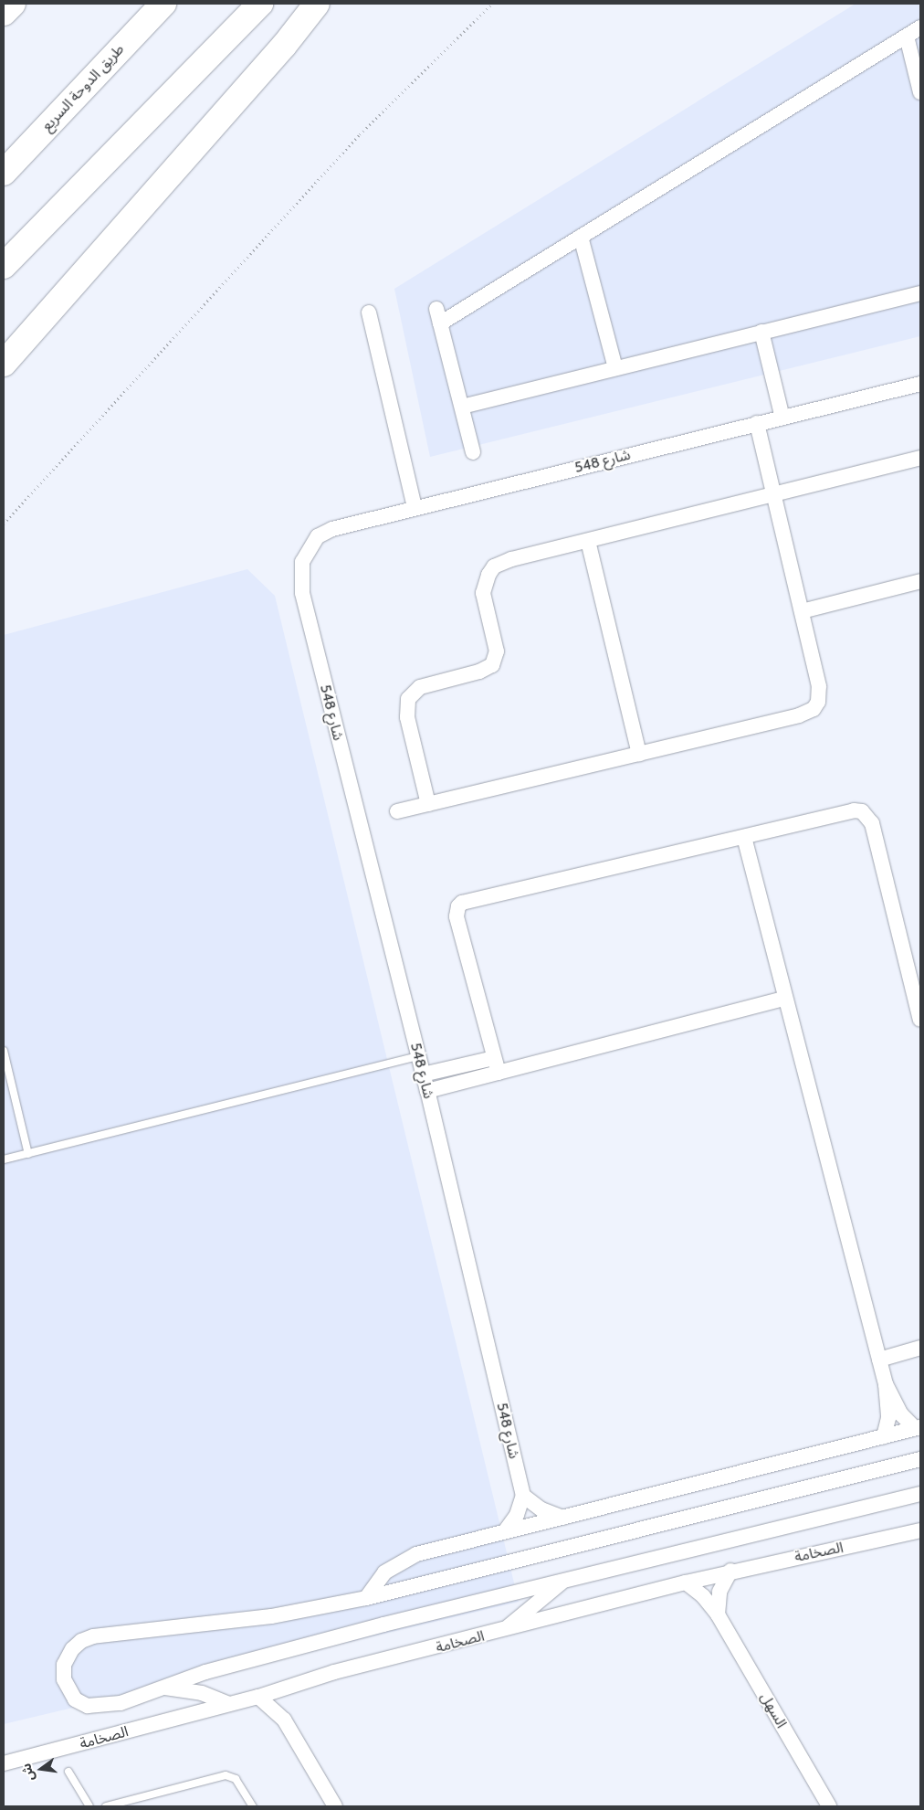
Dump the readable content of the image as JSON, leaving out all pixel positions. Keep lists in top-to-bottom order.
{
  "streets": {
    "highway": ["طريق الدوحة السريع"],
    "street": ["شارع 548", "الصخامة", "السهل"]
  },
  "crossings": [
    ["الصخامة", "السهل"]
  ],
  "north": "left"
}
